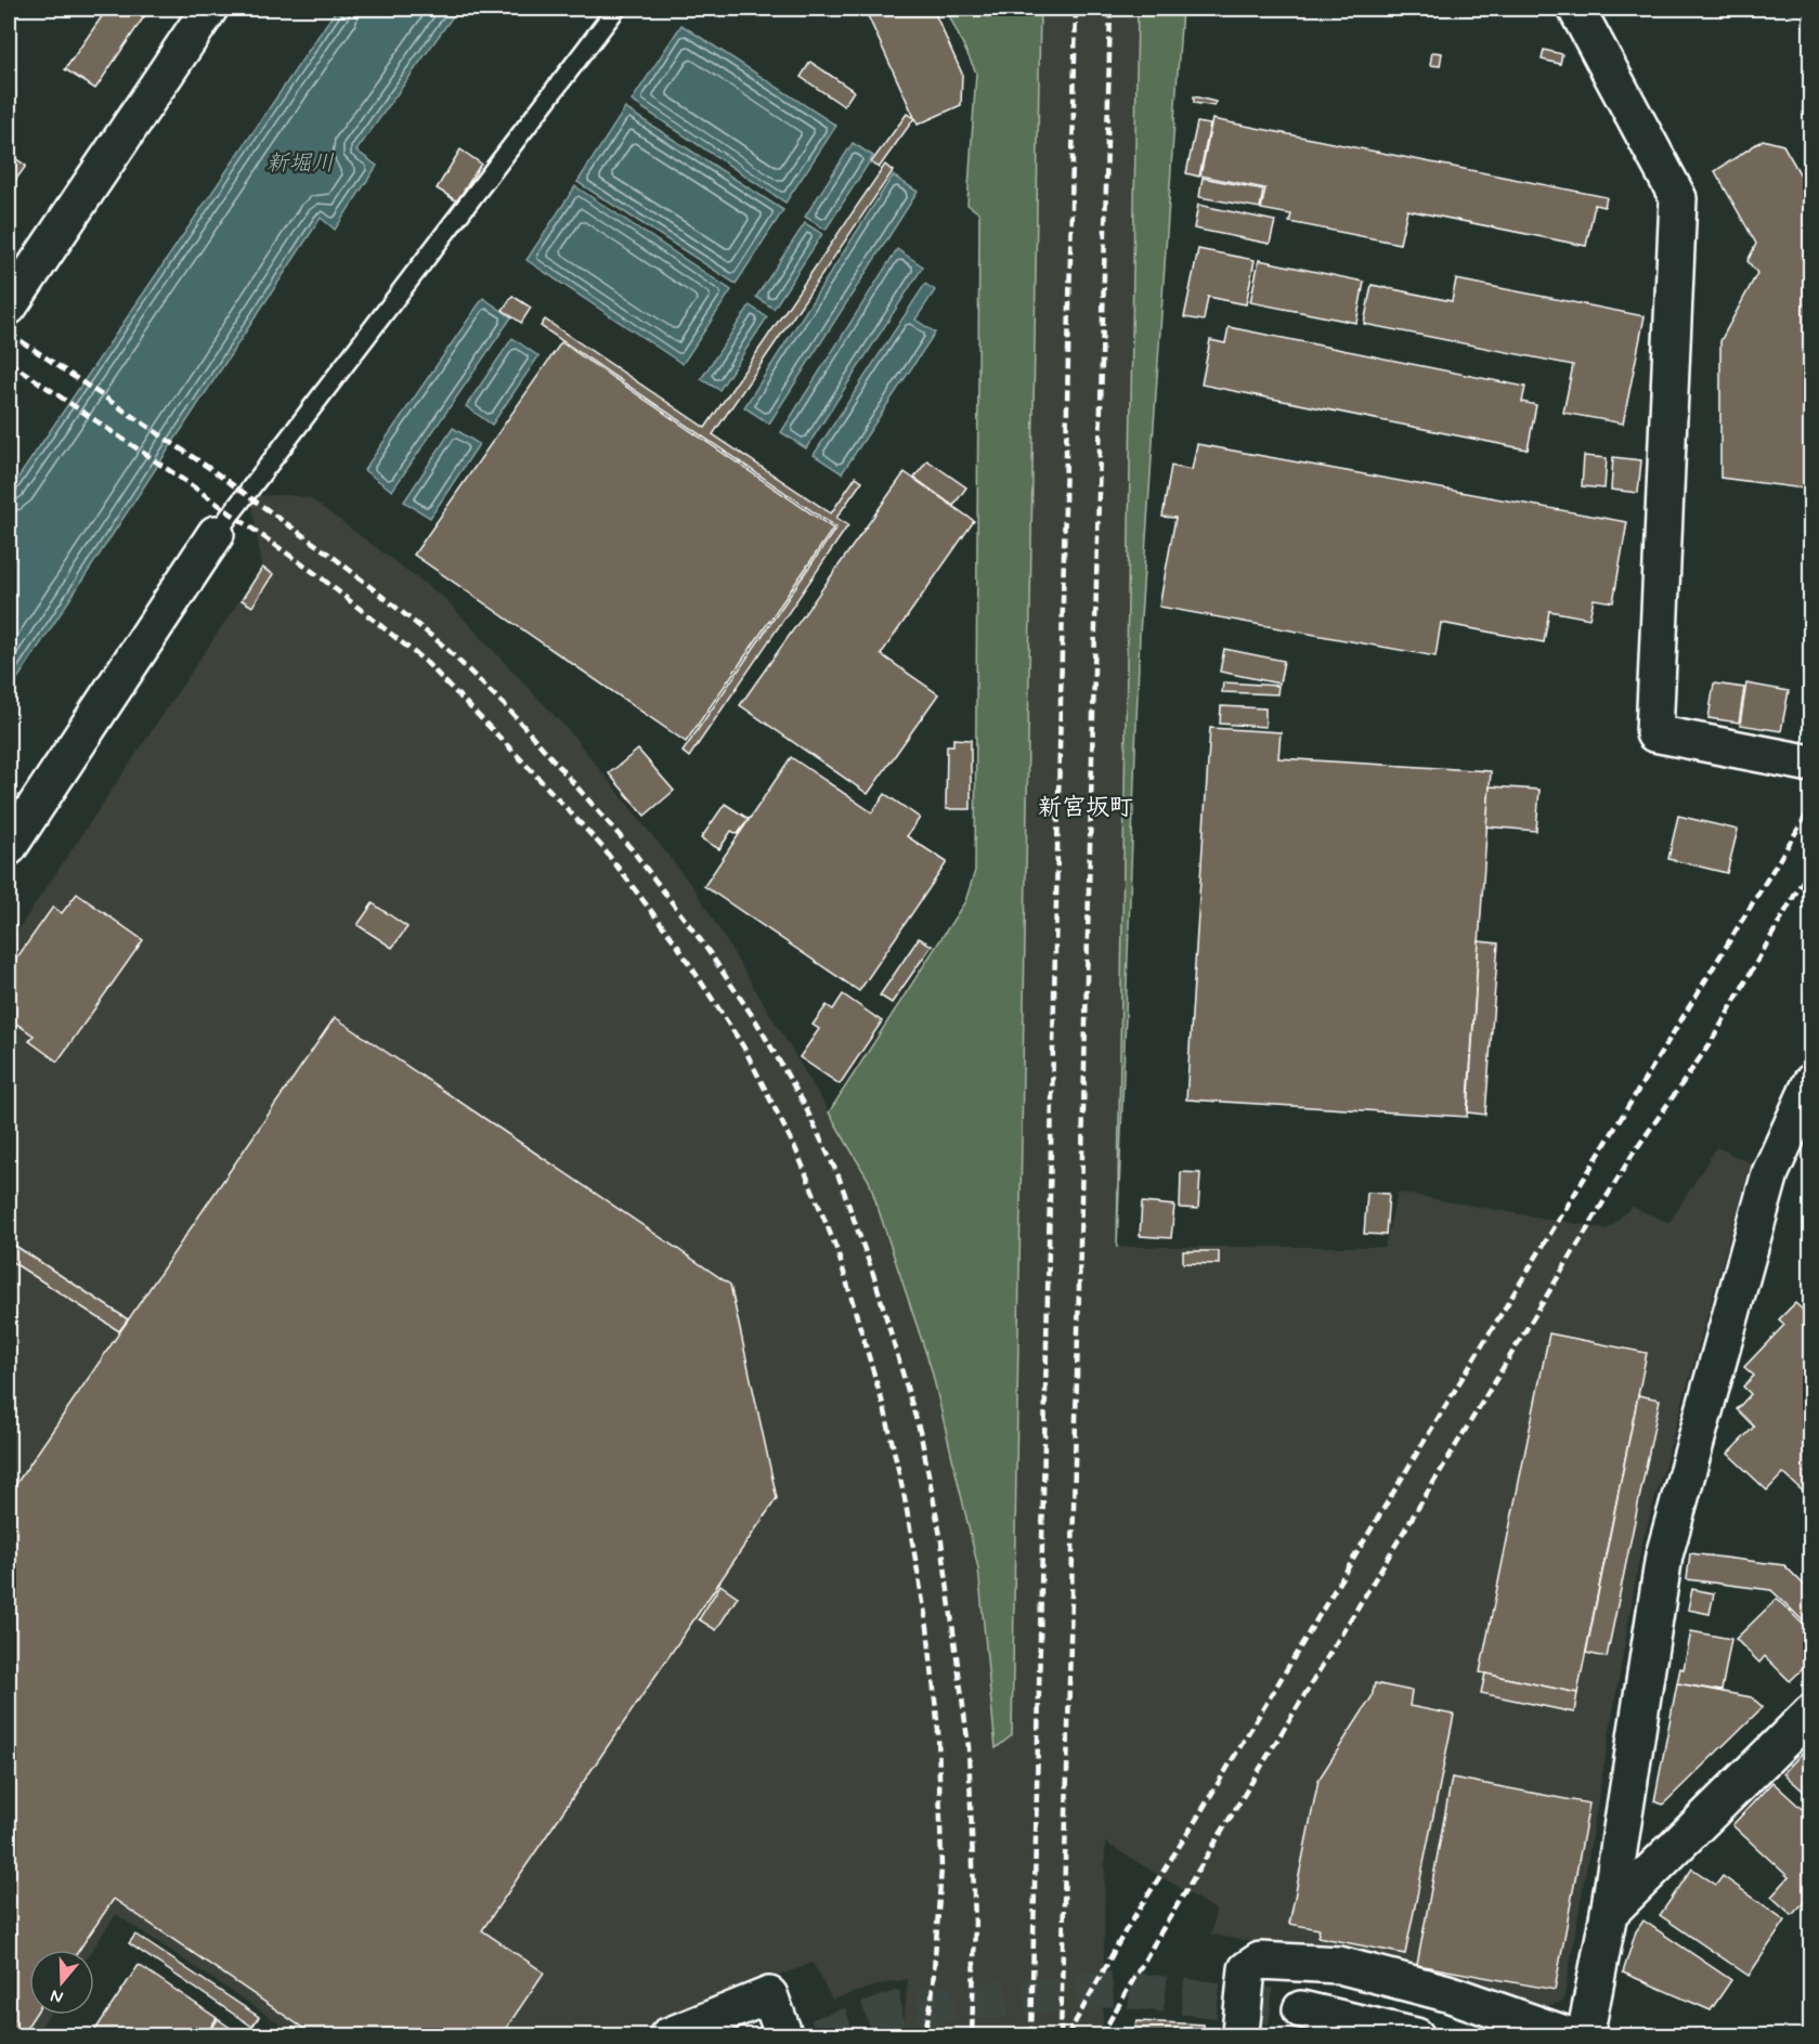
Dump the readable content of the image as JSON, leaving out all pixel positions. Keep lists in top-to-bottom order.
{
  "districts": ["新宮坂町"],
  "water": ["新堀川"],
  "north": "bottom"
}
